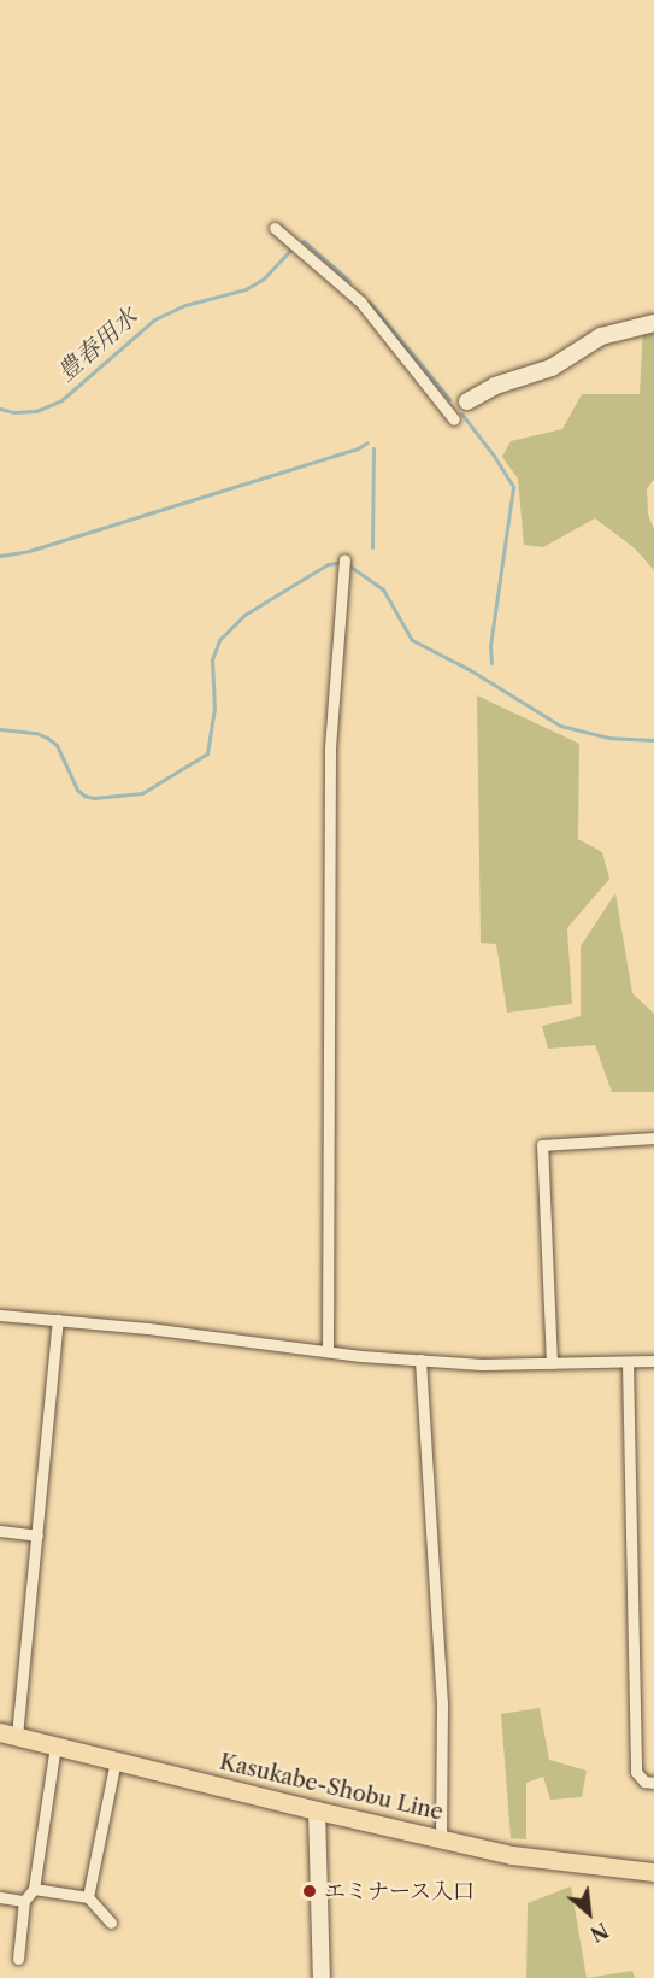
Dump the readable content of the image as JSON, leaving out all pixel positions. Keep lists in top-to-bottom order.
{
  "streets": {
    "main road": ["Kasukabe-Shobu Line"]
  },
  "water": ["豊春用水"],
  "places": ["エミナース入口"],
  "north": "bottom right"
}
